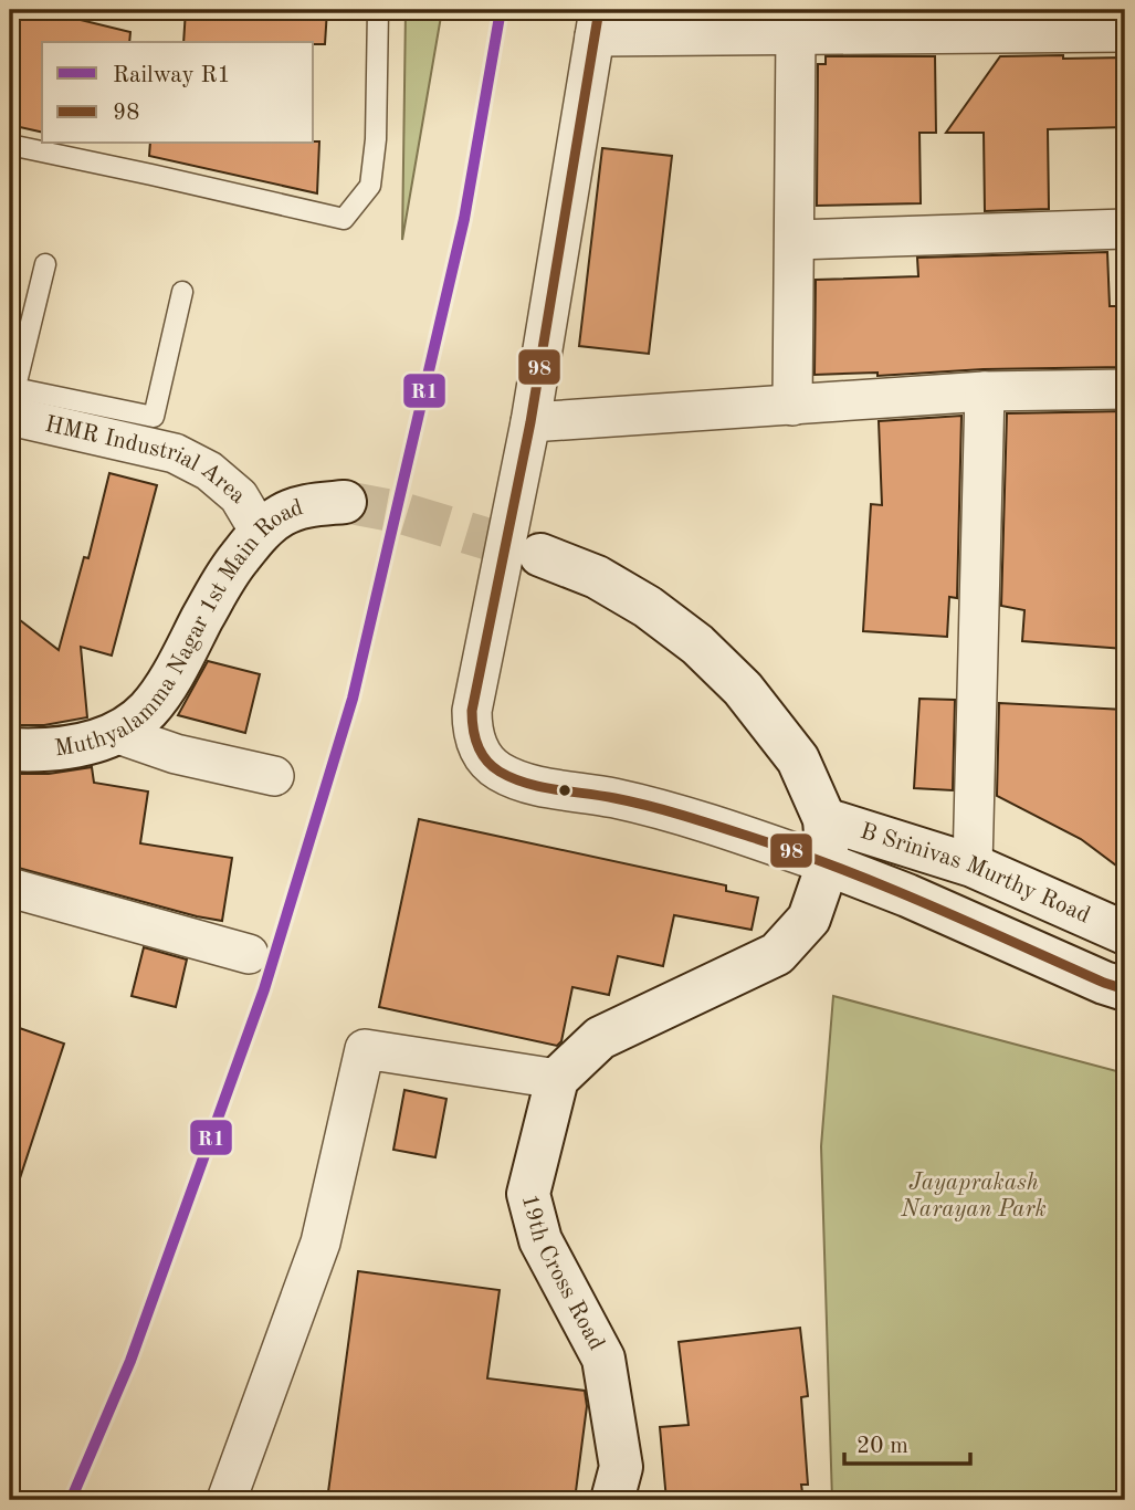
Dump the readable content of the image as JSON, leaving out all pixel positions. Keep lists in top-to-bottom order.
{
  "streets": {
    "street": [
      "HMR Industrial Area",
      "Muthyalamma Nagar 1st Main Road",
      "B Srinivas Murthy Road",
      "19th Cross Road"
    ]
  },
  "crossings": [
    ["HMR Industrial Area", "Muthyalamma Nagar 1st Main Road"]
  ],
  "parks": ["Jayaprakash Narayan Park"],
  "lines": ["rail line R1", "transit line 98"],
  "legend": ["Railway R1", "98"],
  "scale_bar": "20 m"
}
